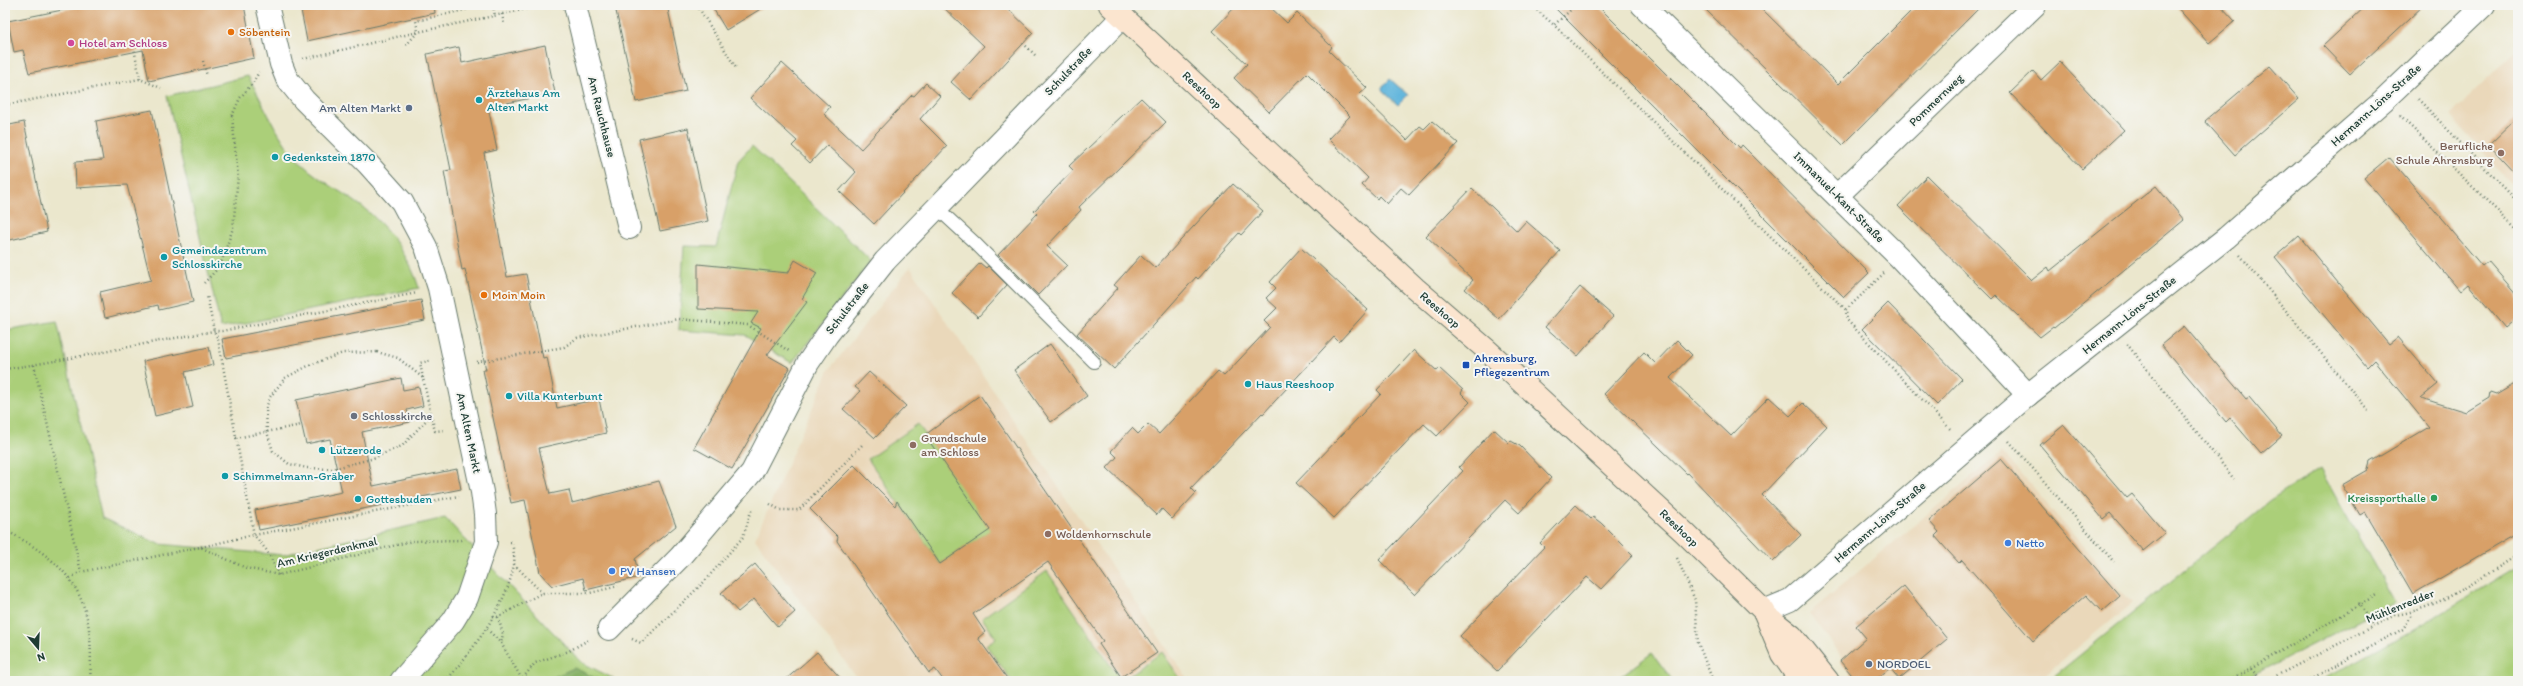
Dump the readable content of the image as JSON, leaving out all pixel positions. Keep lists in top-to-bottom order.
{
  "streets": {
    "street": [
      "Schulstraße",
      "Reeshoop",
      "Pommernweg",
      "Hermann-Löns-Straße",
      "Am Rauchhause",
      "Immanuel-Kant-Straße",
      "Am Alten Markt"
    ],
    "path": ["Am Kriegerdenkmal", "Mühlenredder"]
  },
  "crossings": [
    ["Schulstraße", "Reeshoop"],
    ["Reeshoop", "Hermann-Löns-Straße"],
    ["Pommernweg", "Immanuel-Kant-Straße"],
    ["Hermann-Löns-Straße", "Immanuel-Kant-Straße"],
    ["Am Alten Markt", "Am Kriegerdenkmal"]
  ],
  "places": {
    "other": [
      "Söbentein",
      "Hotel am Schloss",
      "Ärztehaus Am Alten Markt",
      "Am Alten Markt",
      "Berufliche Schule Ahrensburg",
      "Gedenkstein 1870",
      "Gemeindezentrum Schlosskirche",
      "Moin Moin",
      "Haus Reeshoop",
      "Villa Kunterbunt",
      "Schlosskirche",
      "Grundschule am Schloss",
      "Lützerode",
      "Schimmelmann-Gräber",
      "Kreissporthalle",
      "Gottesbuden",
      "Woldenhornschule",
      "Netto",
      "PV Hansen",
      "NORDOEL"
    ],
    "transit": ["Ahrensburg, Pflegezentrum"]
  },
  "north": "bottom"
}
